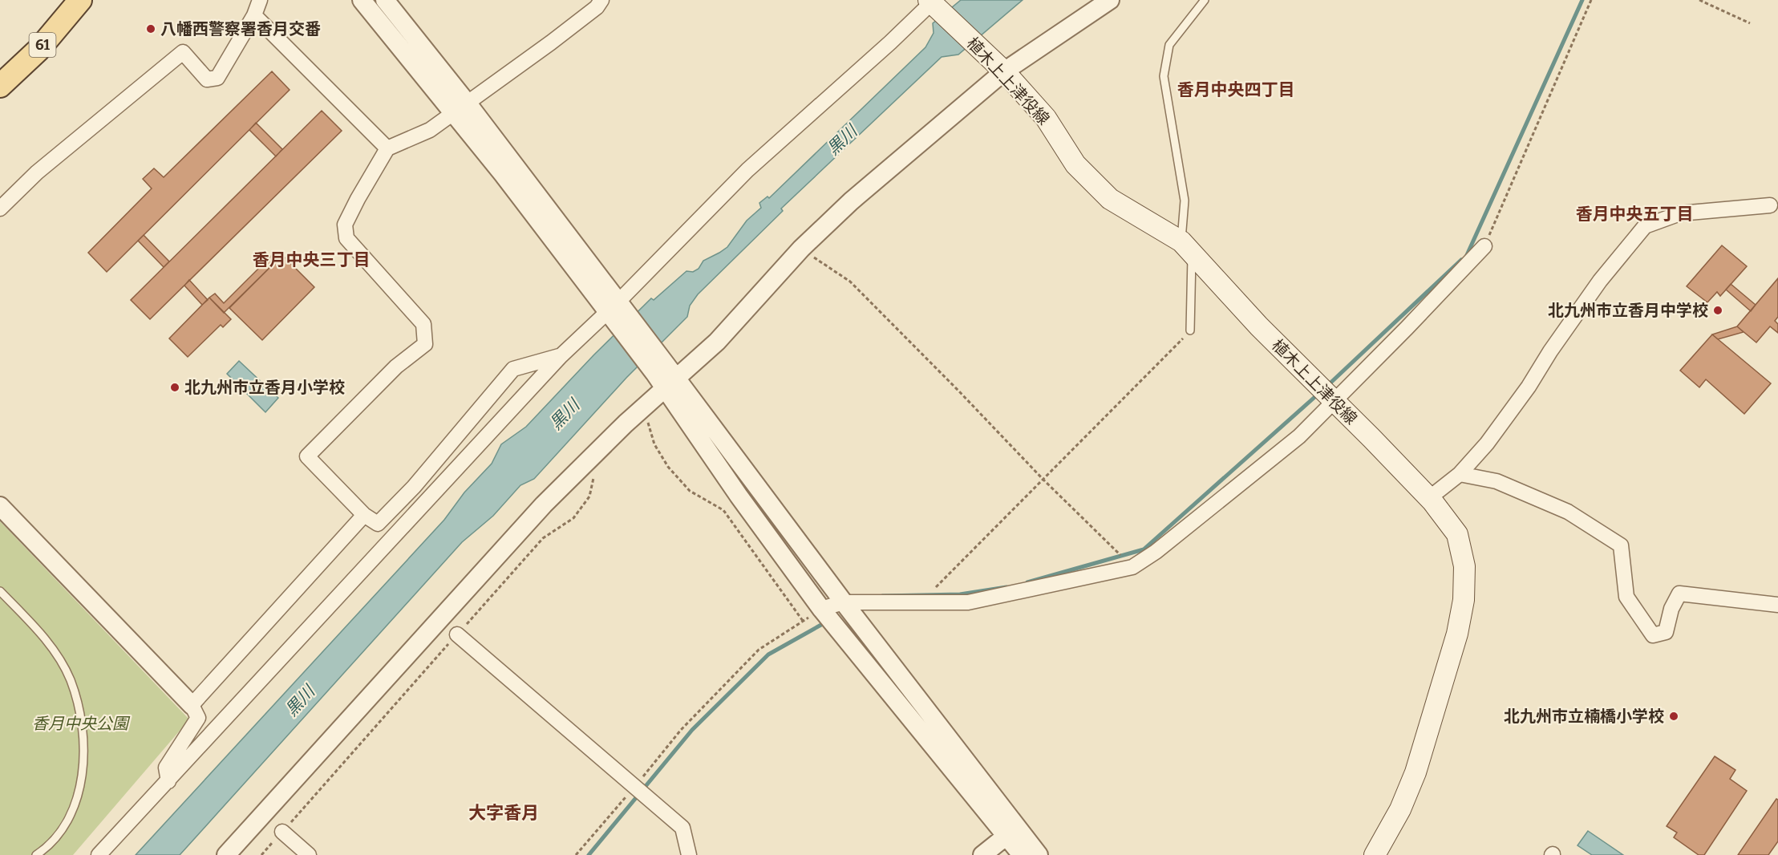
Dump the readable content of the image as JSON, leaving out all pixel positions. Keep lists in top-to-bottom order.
{
  "streets": {
    "main road": ["61", "植木上上津役線"]
  },
  "districts": [
    "香月中央四丁目",
    "香月中央五丁目",
    "香月中央三丁目",
    "大字香月"
  ],
  "water": ["黒川"],
  "parks": ["香月中央公園"],
  "places": [
    "八幡西警察署香月交番",
    "北九州市立香月中学校",
    "北九州市立香月小学校",
    "北九州市立楠橋小学校"
  ]
}
